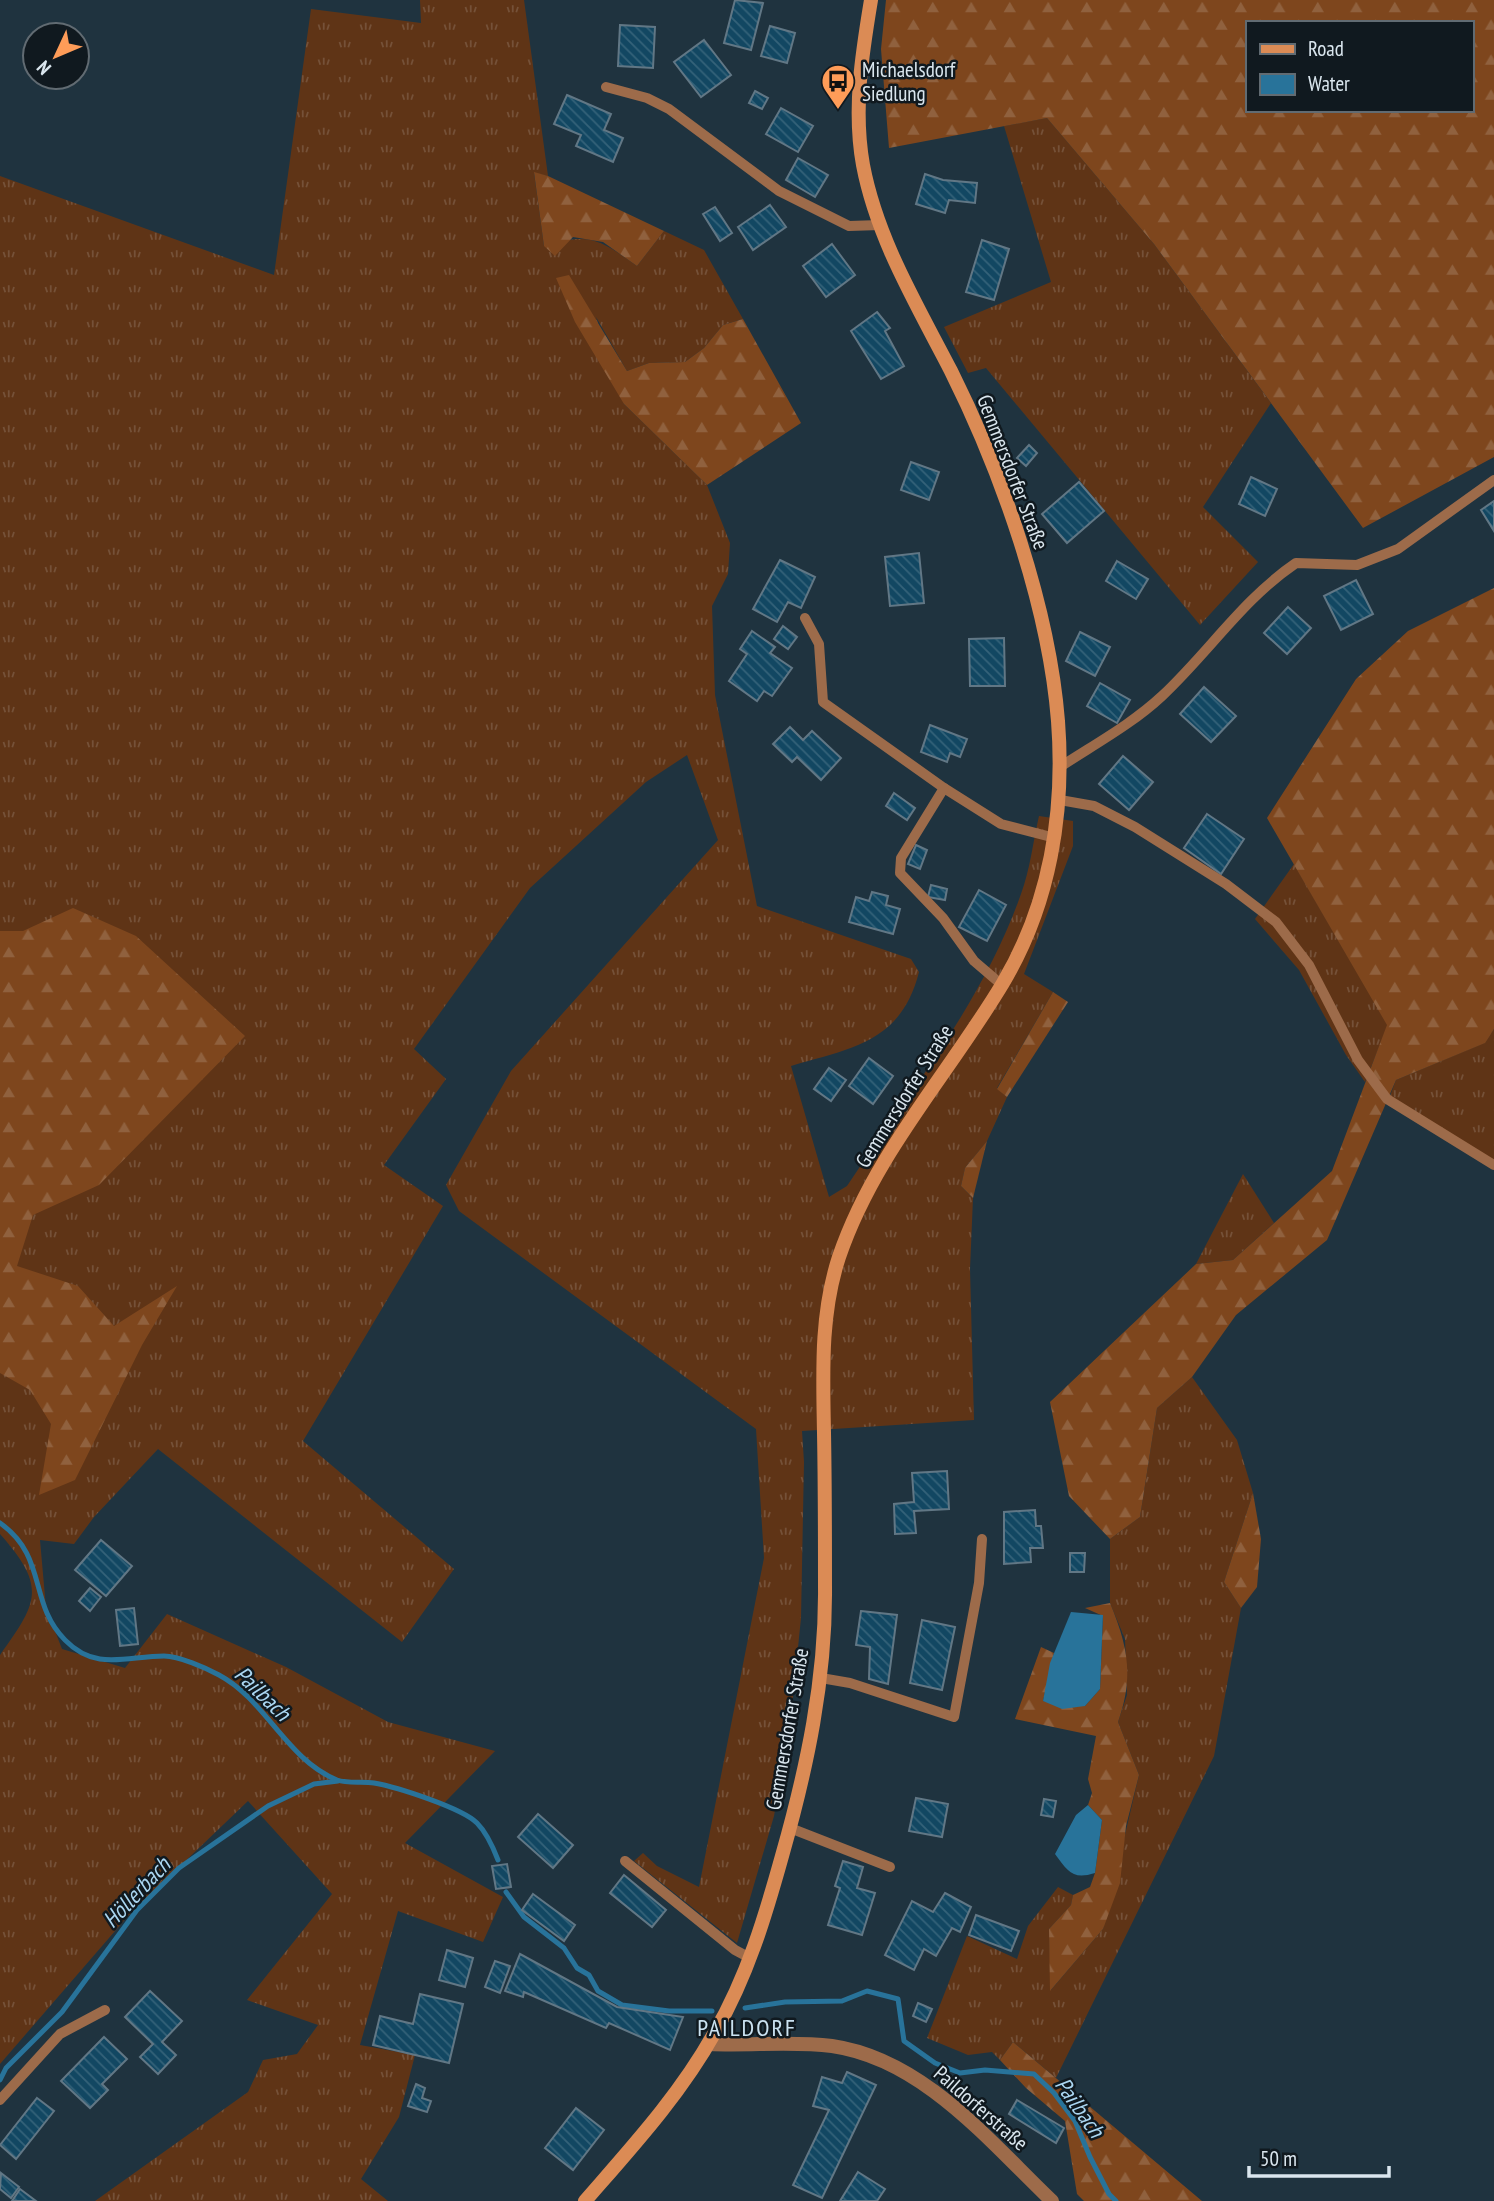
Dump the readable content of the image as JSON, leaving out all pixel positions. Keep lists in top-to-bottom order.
{
  "streets": {
    "main road": ["Gemmersdorfer Straße"],
    "street": ["Paildorferstraße"]
  },
  "crossings": [
    ["Gemmersdorfer Straße", "Paildorferstraße"]
  ],
  "districts": ["PAILDORF"],
  "water": ["Pailbach", "Höllerbach"],
  "places": {
    "bus stop": ["Michaelsdorf Siedlung"]
  },
  "legend": ["Road", "Water"],
  "scale_bar": "50 m",
  "north": "bottom left"
}
